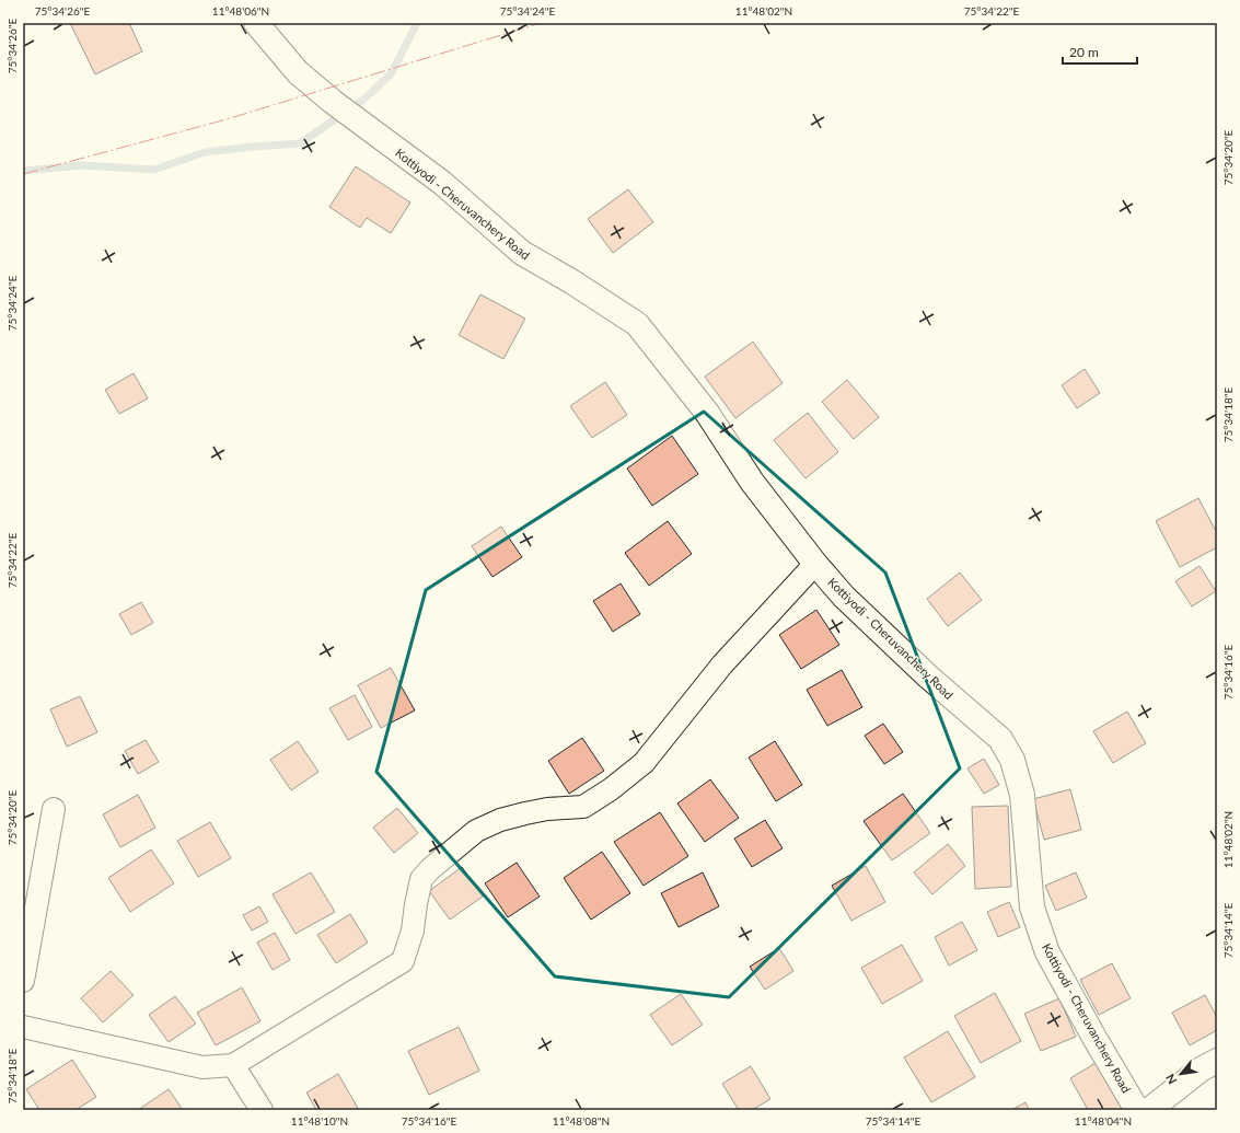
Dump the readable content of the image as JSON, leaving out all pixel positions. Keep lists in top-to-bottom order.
{
  "streets": {
    "main road": ["Kottiyodi - Cheruvanchery Road"]
  },
  "scale_bar": "20 m",
  "north": "bottom left",
  "coordinates": [
    "75°34'26\"E",
    "11°48'06\"N",
    "75°34'24\"E",
    "11°48'02\"N",
    "75°34'22\"E",
    "75°34'20\"E",
    "75°34'18\"E",
    "75°34'16\"E",
    "75°34'14\"E",
    "11°48'10\"N",
    "11°48'08\"N",
    "11°48'04\"N"
  ]
}
